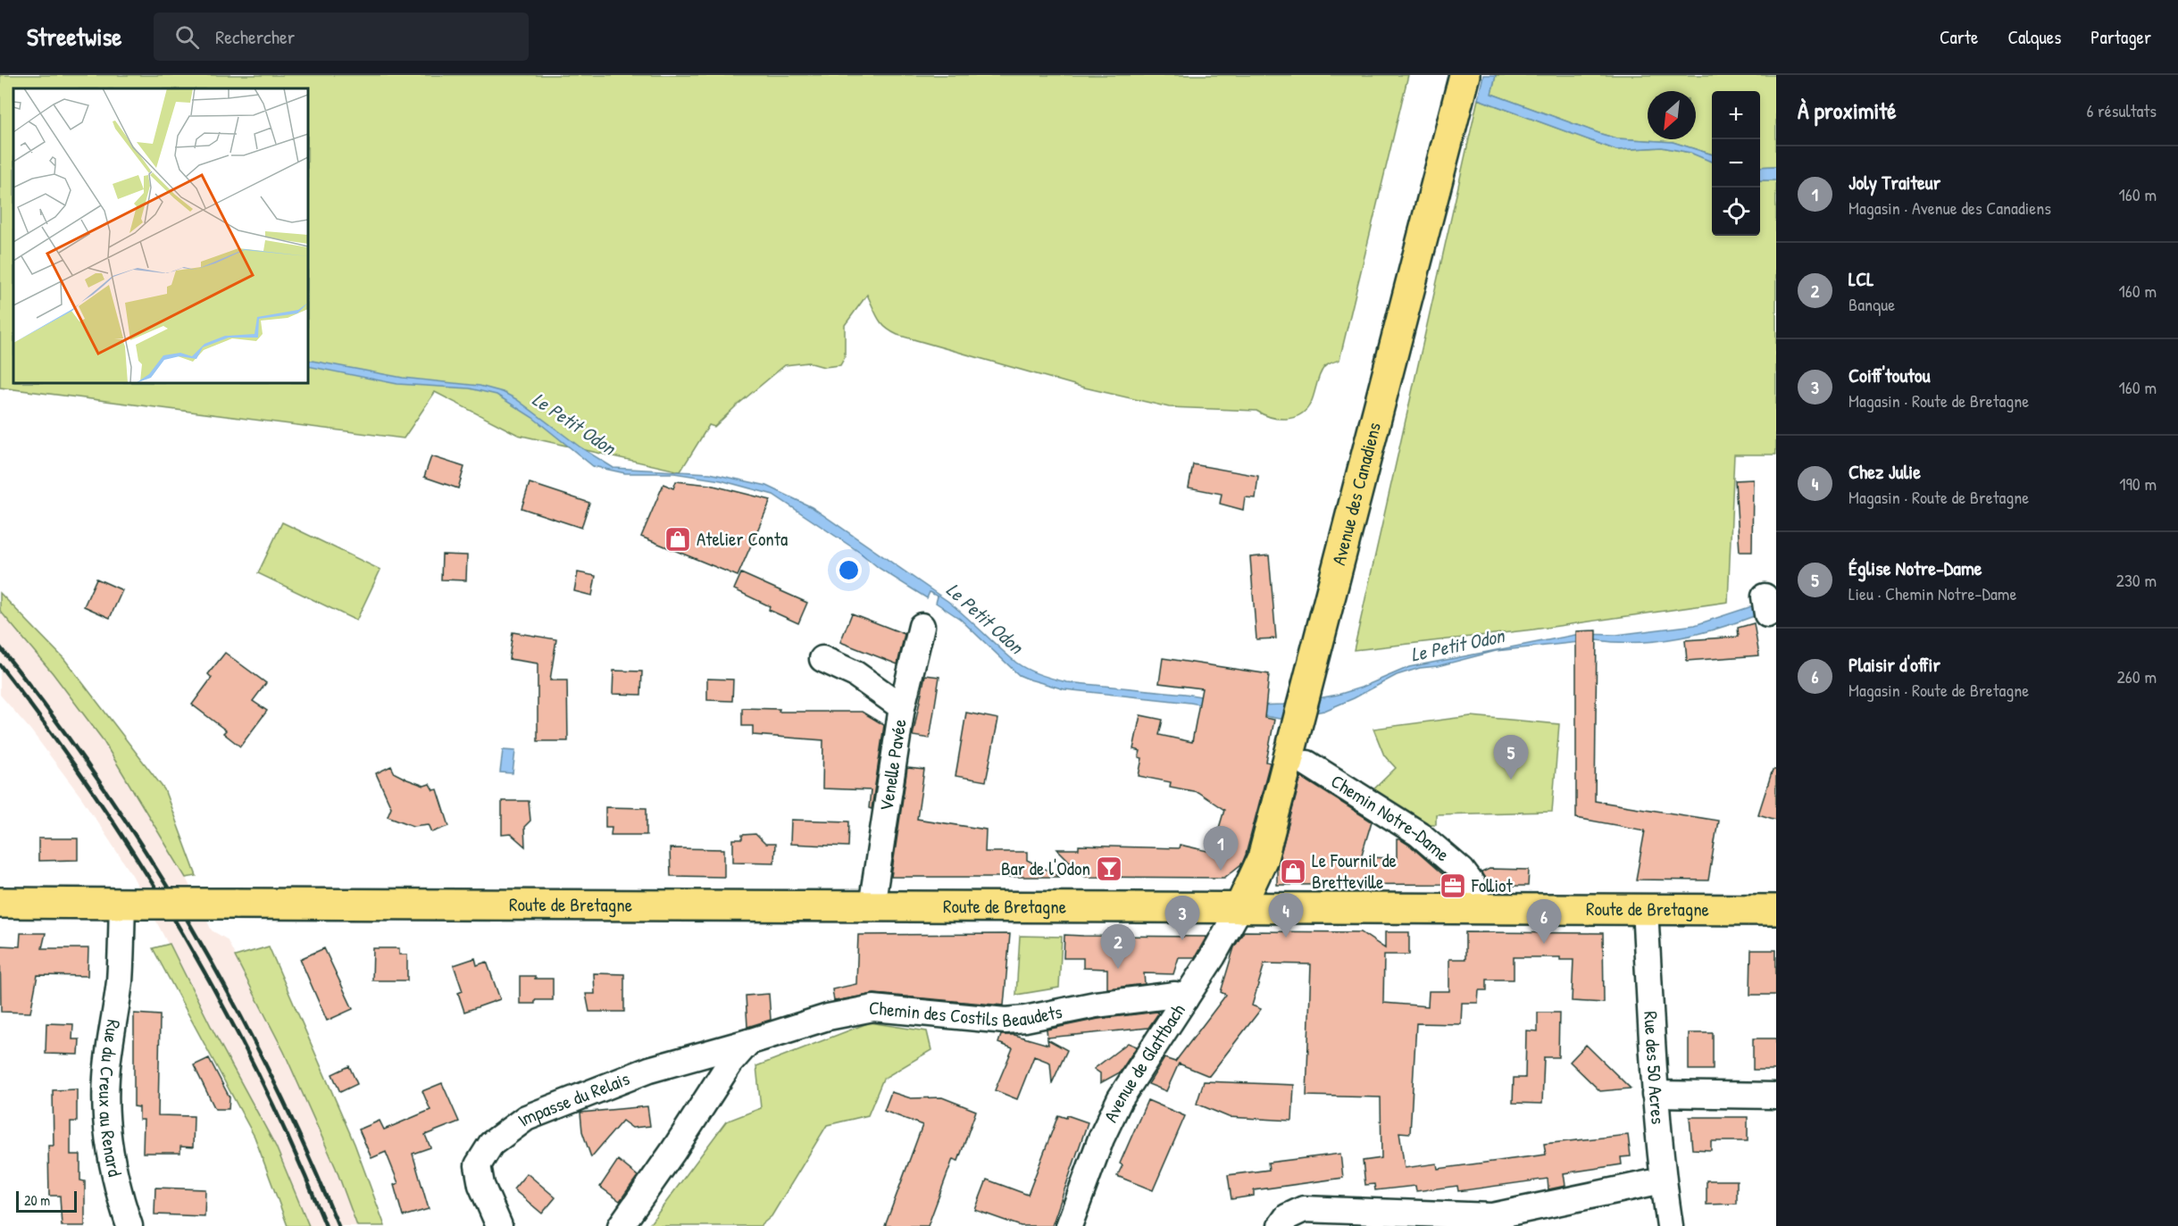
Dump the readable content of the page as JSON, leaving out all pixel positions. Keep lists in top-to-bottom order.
{
  "streets": {
    "main road": ["Avenue des Canadiens", "Route de Bretagne"],
    "street": [
      "Venelle Pavée",
      "Chemin Notre-Dame",
      "Chemin des Costils Beaudets",
      "Avenue de Glattbach",
      "Rue des 50 Acres",
      "Rue du Creux au Renard",
      "Impasse du Relais"
    ]
  },
  "crossings": [
    ["Avenue des Canadiens", "Route de Bretagne"],
    ["Avenue des Canadiens", "Avenue de Glattbach"],
    ["Venelle Pavée", "Route de Bretagne"],
    ["Chemin Notre-Dame", "Route de Bretagne"],
    ["Route de Bretagne", "Avenue de Glattbach"],
    ["Route de Bretagne", "Rue des 50 Acres"],
    ["Route de Bretagne", "Rue du Creux au Renard"],
    ["Chemin des Costils Beaudets", "Avenue de Glattbach"],
    ["Chemin des Costils Beaudets", "Impasse du Relais"]
  ],
  "water": ["Le Petit Odon"],
  "places": {
    "shop": ["Atelier Conta", "Le Fournil de Bretteville"],
    "bar": ["Bar de l'Odon"],
    "office": ["Folliot"]
  },
  "scale_bar": "20 m",
  "north": "bottom left",
  "page": {
    "header": "Streetwise",
    "search": "Rechercher",
    "nav": ["Carte", "Calques", "Partager"],
    "heading": ["À proximité", "6 résultats"],
    "map_buttons": ["+", "−"],
    "list": [
      {
        "mark": "1",
        "name": "Joly Traiteur",
        "note": "Magasin · Avenue des Canadiens",
        "value": "160 m"
      },
      {
        "mark": "2",
        "name": "LCL",
        "note": "Banque",
        "value": "160 m"
      },
      {
        "mark": "3",
        "name": "Coiff'toutou",
        "note": "Magasin · Route de Bretagne",
        "value": "160 m"
      },
      {
        "mark": "4",
        "name": "Chez Julie",
        "note": "Magasin · Route de Bretagne",
        "value": "190 m"
      },
      {
        "mark": "5",
        "name": "Église Notre-Dame",
        "note": "Lieu · Chemin Notre-Dame",
        "value": "230 m"
      },
      {
        "mark": "6",
        "name": "Plaisir d'offir",
        "note": "Magasin · Route de Bretagne",
        "value": "260 m"
      }
    ],
    "pins": [
      "5",
      "1",
      "4",
      "3",
      "6",
      "2"
    ],
    "scale": "20 m"
  }
}
